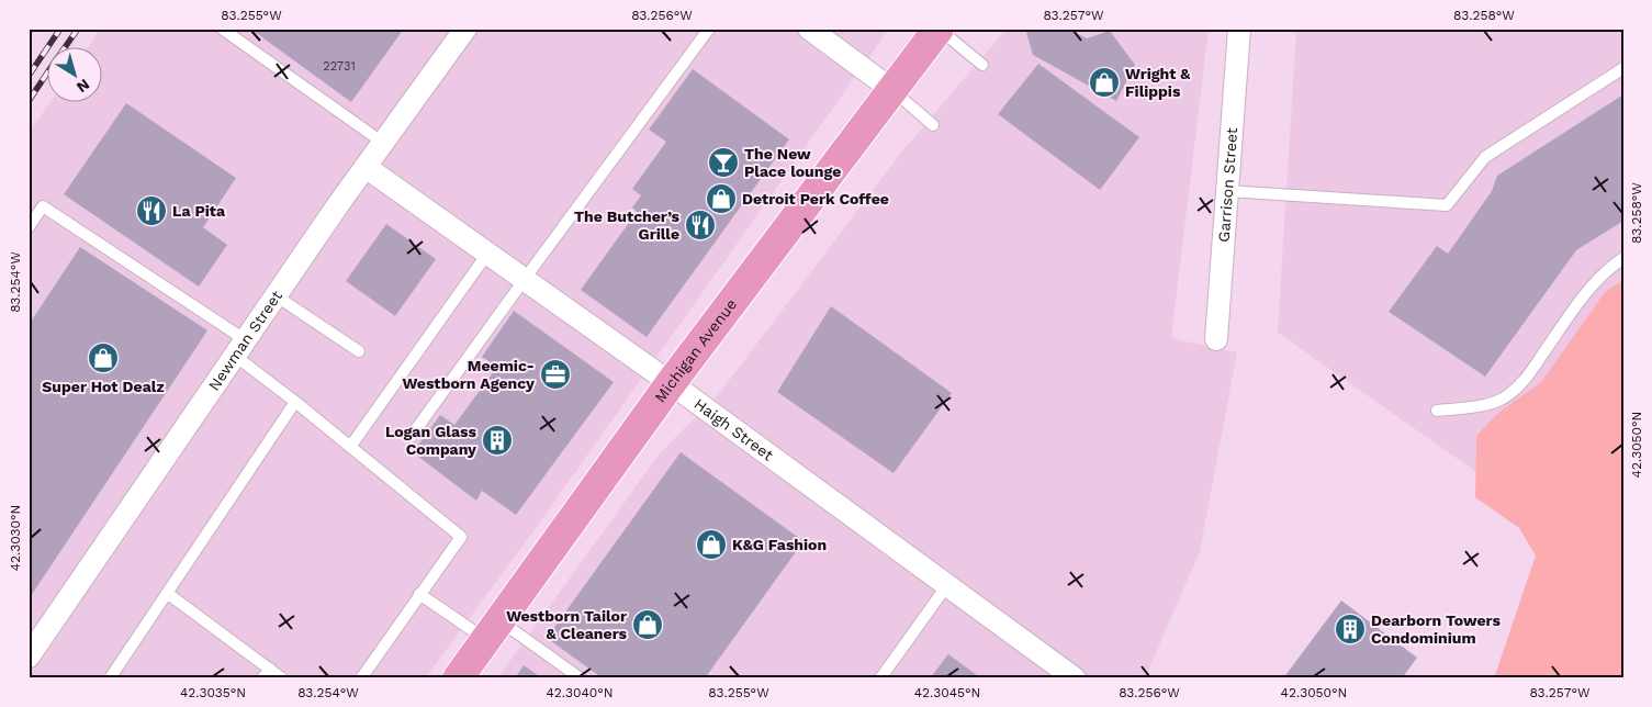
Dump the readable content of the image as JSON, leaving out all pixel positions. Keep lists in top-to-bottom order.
{
  "streets": {
    "main road": ["Michigan Avenue"],
    "street": ["Garrison Street", "Newman Street", "Haigh Street"]
  },
  "crossings": [
    ["Newman Street", "Haigh Street"],
    ["Michigan Avenue", "Haigh Street"]
  ],
  "places": {
    "shop": [
      "Wright & Filippis",
      "Detroit Perk Coffee",
      "Super Hot Dealz",
      "K&G Fashion",
      "Westborn Tailor & Cleaners"
    ],
    "bar": ["The New Place lounge"],
    "restaurant": ["La Pita", "The Butcher’s Grille"],
    "office": ["Meemic- Westborn Agency"],
    "building": ["Logan Glass Company", "Dearborn Towers Condominium"]
  },
  "house_numbers": ["22731"],
  "north": "bottom right",
  "coordinates": [
    "83.255°W",
    "83.256°W",
    "83.257°W",
    "83.258°W",
    "83.254°W",
    "42.3050°N",
    "42.3030°N",
    "42.3035°N",
    "42.3040°N",
    "42.3045°N"
  ]
}
